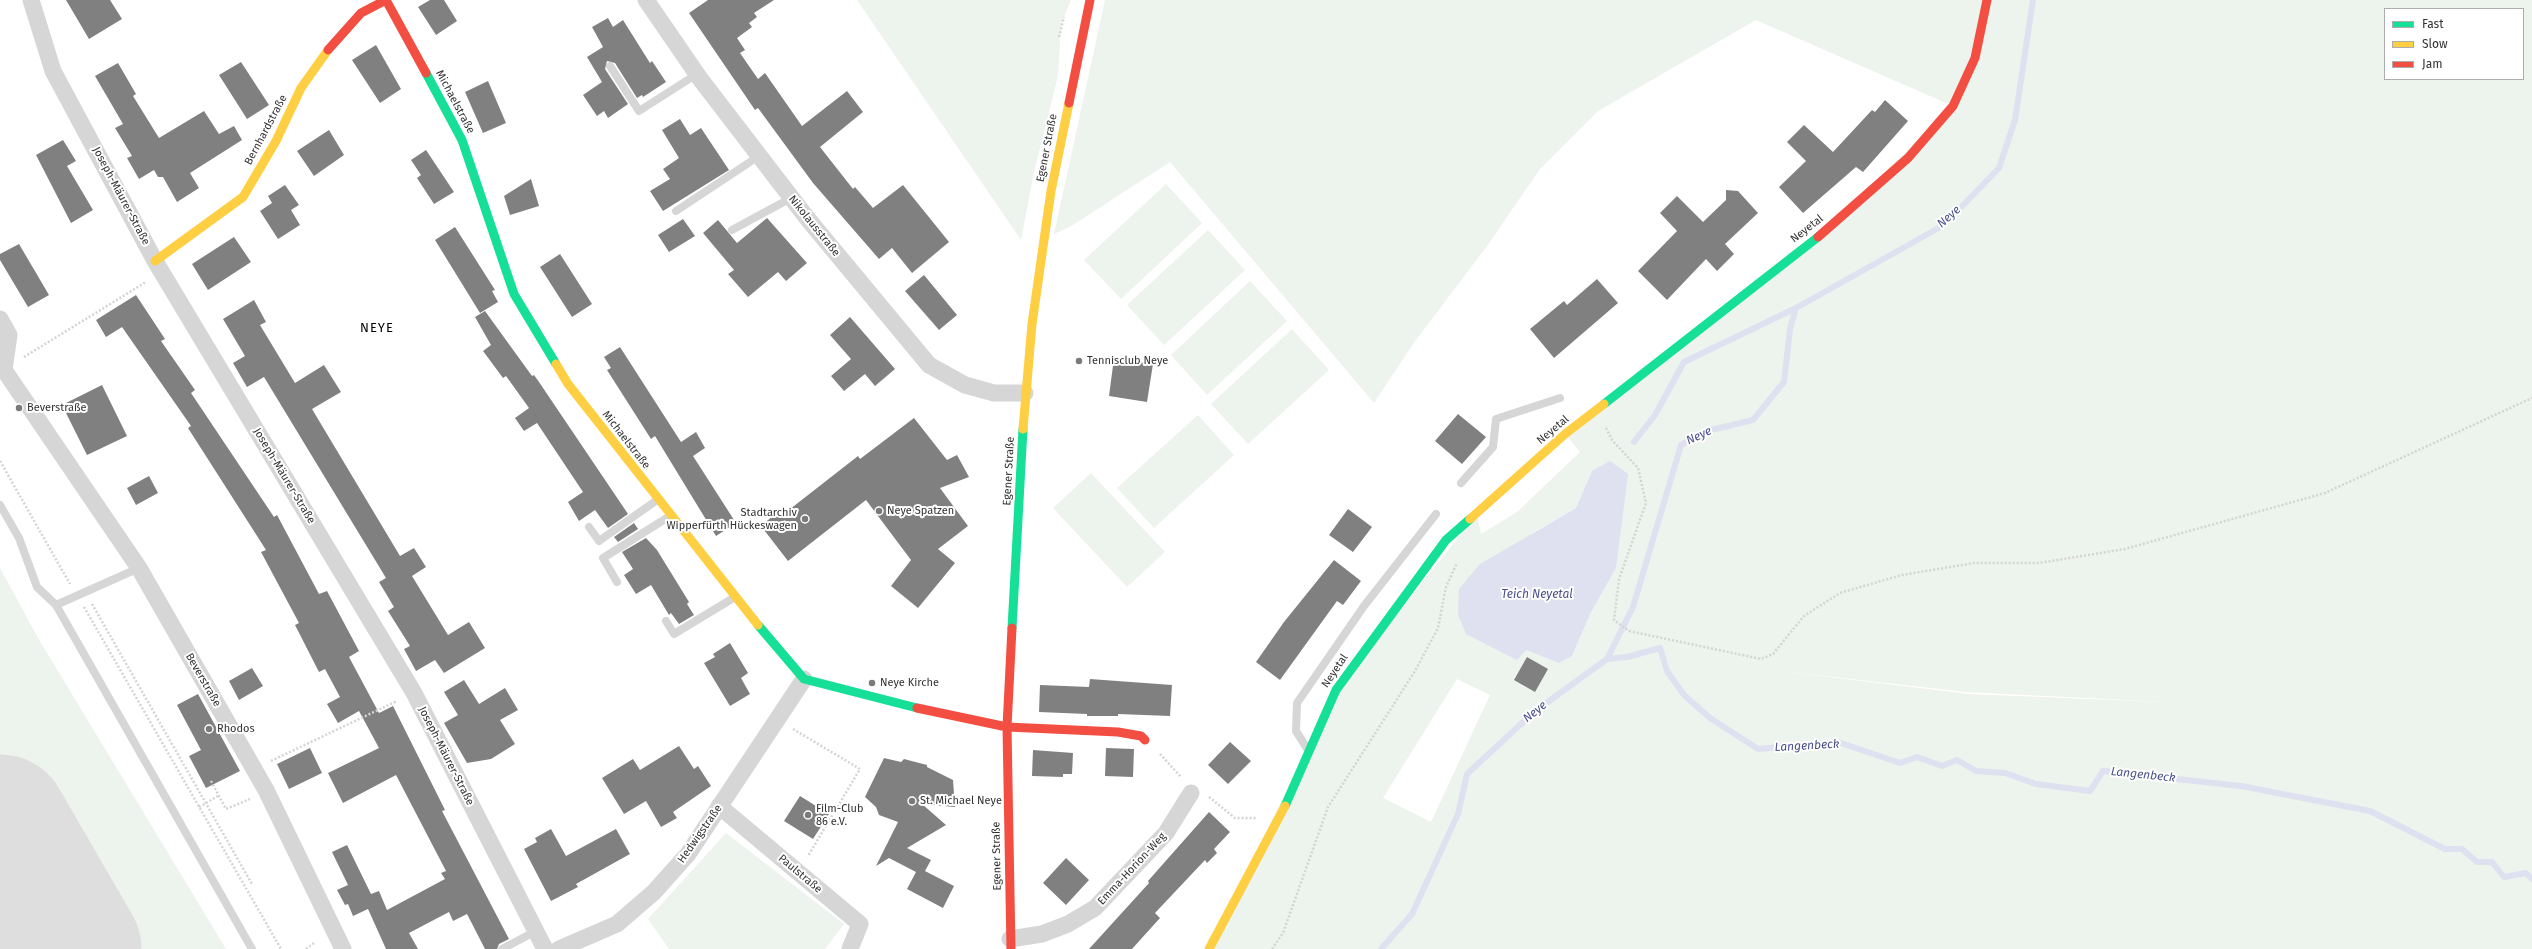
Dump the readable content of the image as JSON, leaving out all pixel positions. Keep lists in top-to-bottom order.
{
  "streets": {
    "street": [
      "Michaelstraße",
      "Bernhardstraße",
      "Egener Straße",
      "Joseph-Mäurer-Straße",
      "Nikolausstraße",
      "Neyetal",
      "Beverstraße",
      "Hedwigstraße",
      "Emma-Horion-Weg",
      "Paulstraße"
    ]
  },
  "crossings": [
    ["Michaelstraße", "Bernhardstraße"],
    ["Michaelstraße", "Hedwigstraße"],
    ["Bernhardstraße", "Joseph-Mäurer-Straße"],
    ["Egener Straße", "Nikolausstraße"],
    ["Egener Straße", "Emma-Horion-Weg"],
    ["Hedwigstraße", "Paulstraße"]
  ],
  "districts": ["NEYE"],
  "water": ["Neye", "Teich Neyetal", "Langenbeck"],
  "places": [
    "Tennisclub Neye",
    "Beverstraße",
    "Neye Spatzen",
    "Stadtarchiv Wipperfürth Hückeswagen",
    "Neye Kirche",
    "Rhodos",
    "St. Michael Neye",
    "Film-Club 86 e.V."
  ],
  "legend": ["Fast", "Slow", "Jam"]
}
